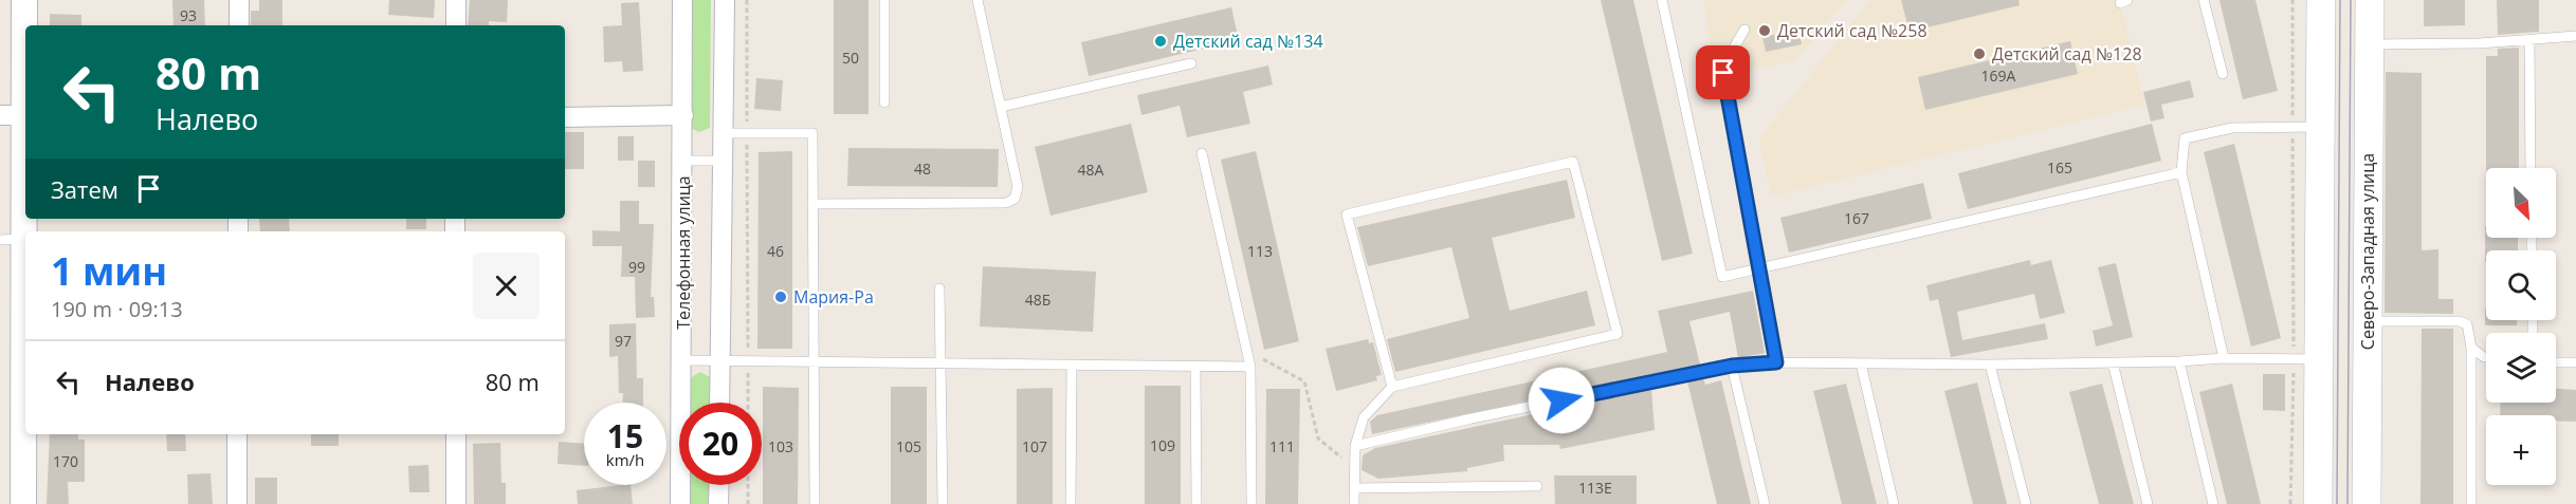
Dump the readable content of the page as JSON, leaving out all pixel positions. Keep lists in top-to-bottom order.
{
  "streets": {
    "main road": ["Северо-Западная улица"],
    "street": ["Телефонная улица"]
  },
  "places": [
    "Детский сад №258",
    "Детский сад №134",
    "Детский сад №128",
    "Мария-Ра"
  ],
  "house_numbers": [
    "93",
    "50",
    "169А",
    "165",
    "48",
    "48А",
    "167",
    "46",
    "113",
    "99",
    "48Б",
    "97",
    "109",
    "103",
    "105",
    "107",
    "111",
    "170",
    "113Е"
  ],
  "north": "bottom right",
  "page": {
    "turn": ["80 m", "Налево"],
    "then": "Затем",
    "map_buttons": "+",
    "heading": ["1 мин", "190 m · 09:13"],
    "list": [
      {
        "name": "Налево",
        "value": "80 m"
      }
    ],
    "speed": "15 km/h",
    "limit": "20"
  }
}
